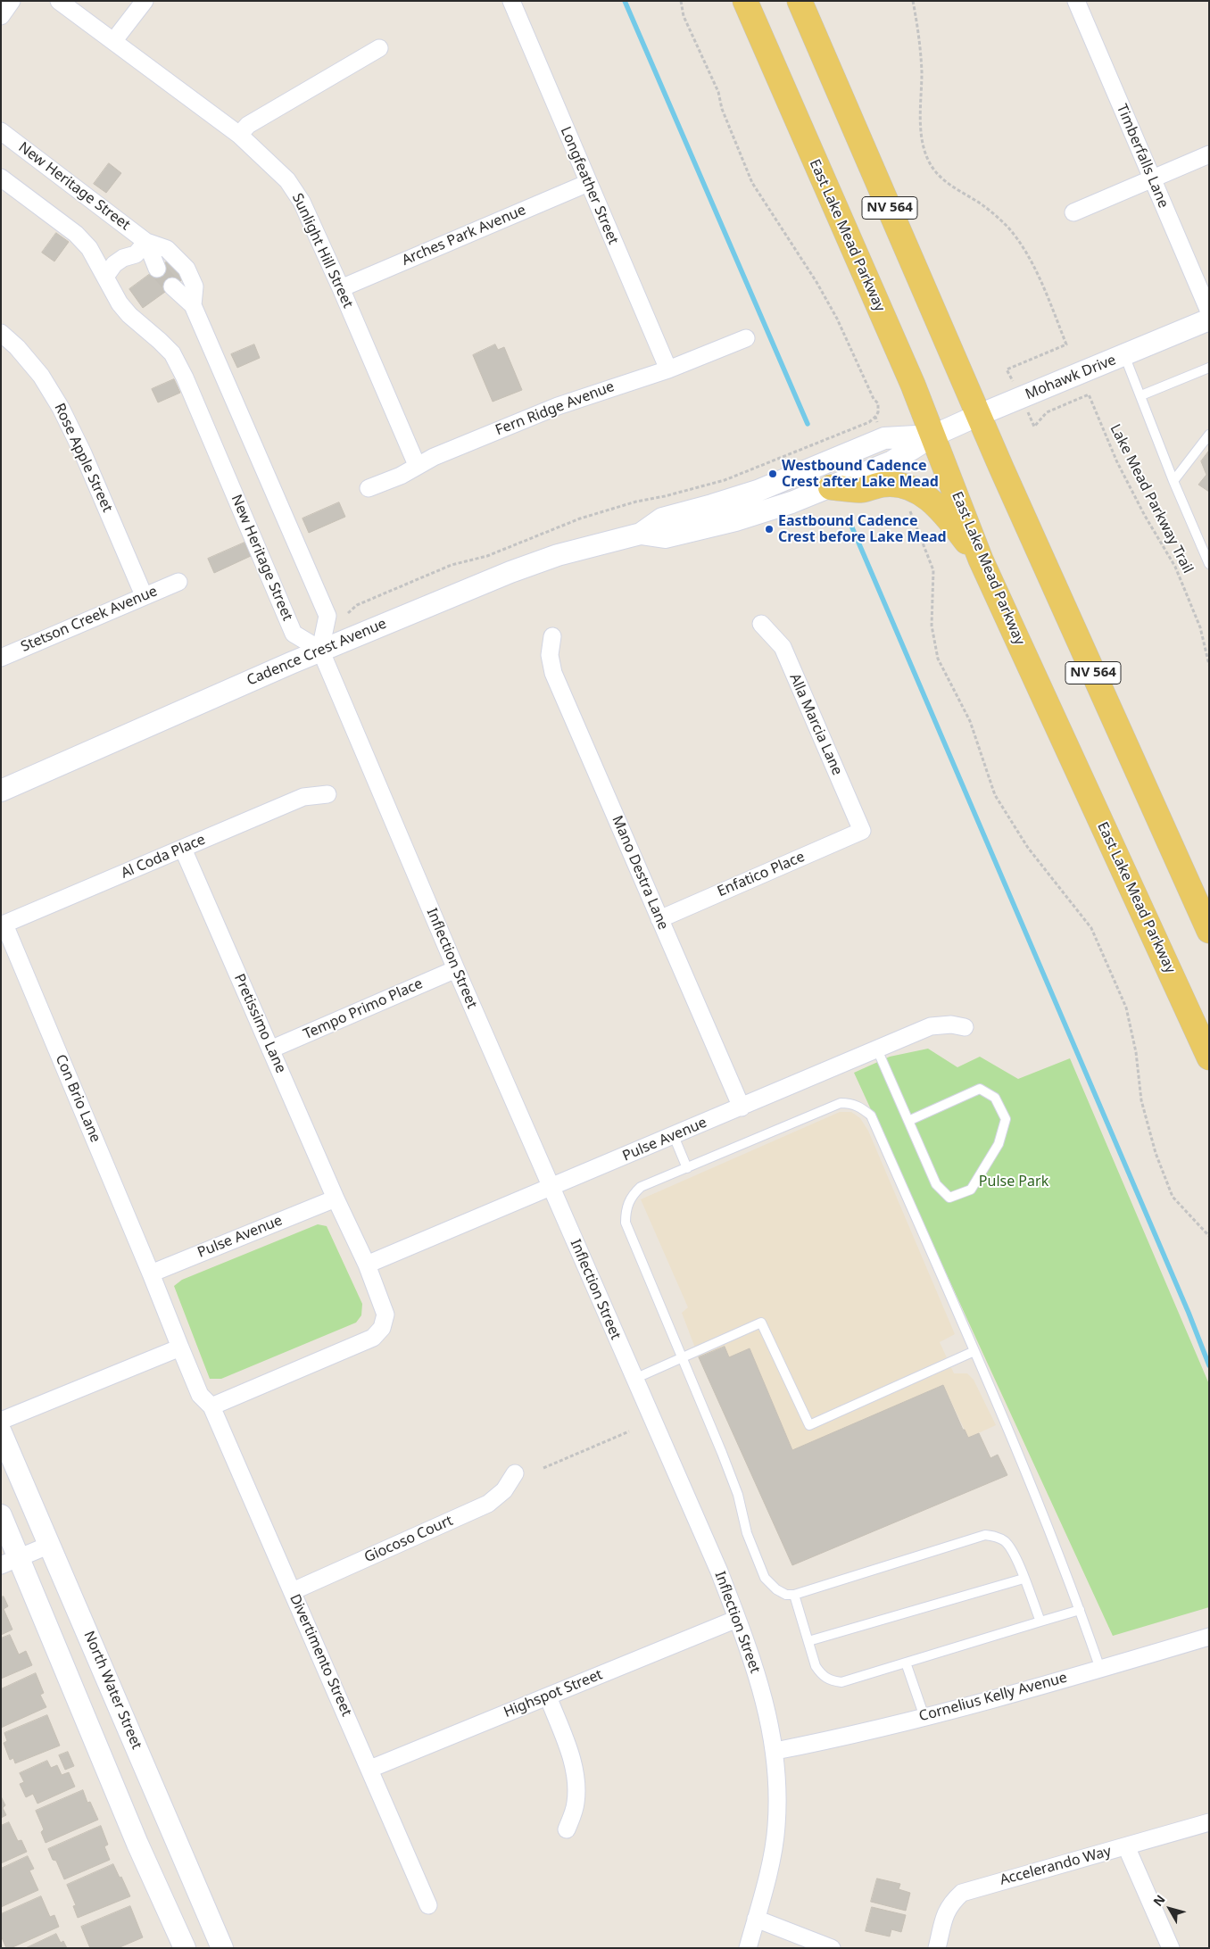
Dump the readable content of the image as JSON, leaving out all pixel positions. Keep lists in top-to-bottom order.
{
  "streets": {
    "main road": ["NV 564", "East Lake Mead Parkway"],
    "street": [
      "Timberfalls Lane",
      "Longfeather Street",
      "New Heritage Street",
      "Arches Park Avenue",
      "Sunlight Hill Street",
      "Mohawk Drive",
      "Fern Ridge Avenue",
      "Rose Apple Street",
      "Stetson Creek Avenue",
      "Cadence Crest Avenue",
      "Alla Marcia Lane",
      "Al Coda Place",
      "Mano Destra Lane",
      "Enfatico Place",
      "Inflection Street",
      "Tempo Primo Place",
      "Pretissimo Lane",
      "Con Brio Lane",
      "Pulse Avenue",
      "Giocoso Court",
      "Divertimento Street",
      "North Water Street",
      "Highspot Street",
      "Cornelius Kelly Avenue",
      "Accelerando Way"
    ],
    "path": ["Lake Mead Parkway Trail"]
  },
  "crossings": [
    ["Longfeather Street", "Arches Park Avenue"],
    ["Longfeather Street", "Fern Ridge Avenue"],
    ["New Heritage Street", "Cadence Crest Avenue"],
    ["New Heritage Street", "Inflection Street"],
    ["NV 564", "Mohawk Drive"],
    ["Arches Park Avenue", "Sunlight Hill Street"],
    ["East Lake Mead Parkway", "Mohawk Drive"],
    ["East Lake Mead Parkway", "Cadence Crest Avenue"],
    ["Sunlight Hill Street", "Fern Ridge Avenue"],
    ["Mohawk Drive", "Lake Mead Parkway Trail"],
    ["Mohawk Drive", "Cadence Crest Avenue"],
    ["Rose Apple Street", "Stetson Creek Avenue"],
    ["Cadence Crest Avenue", "Inflection Street"],
    ["Alla Marcia Lane", "Enfatico Place"],
    ["Al Coda Place", "Pretissimo Lane"],
    ["Al Coda Place", "Con Brio Lane"],
    ["Mano Destra Lane", "Enfatico Place"],
    ["Mano Destra Lane", "Pulse Avenue"],
    ["Inflection Street", "Tempo Primo Place"],
    ["Inflection Street", "Pulse Avenue"],
    ["Inflection Street", "Highspot Street"],
    ["Inflection Street", "Cornelius Kelly Avenue"],
    ["Tempo Primo Place", "Pretissimo Lane"],
    ["Pretissimo Lane", "Pulse Avenue"],
    ["Con Brio Lane", "Pulse Avenue"],
    ["Giocoso Court", "Divertimento Street"],
    ["Divertimento Street", "Highspot Street"]
  ],
  "parks": ["Pulse Park"],
  "places": ["Westbound Cadence Crest after Lake Mead", "Eastbound Cadence Crest before Lake Mead"],
  "north": "top left"
}
